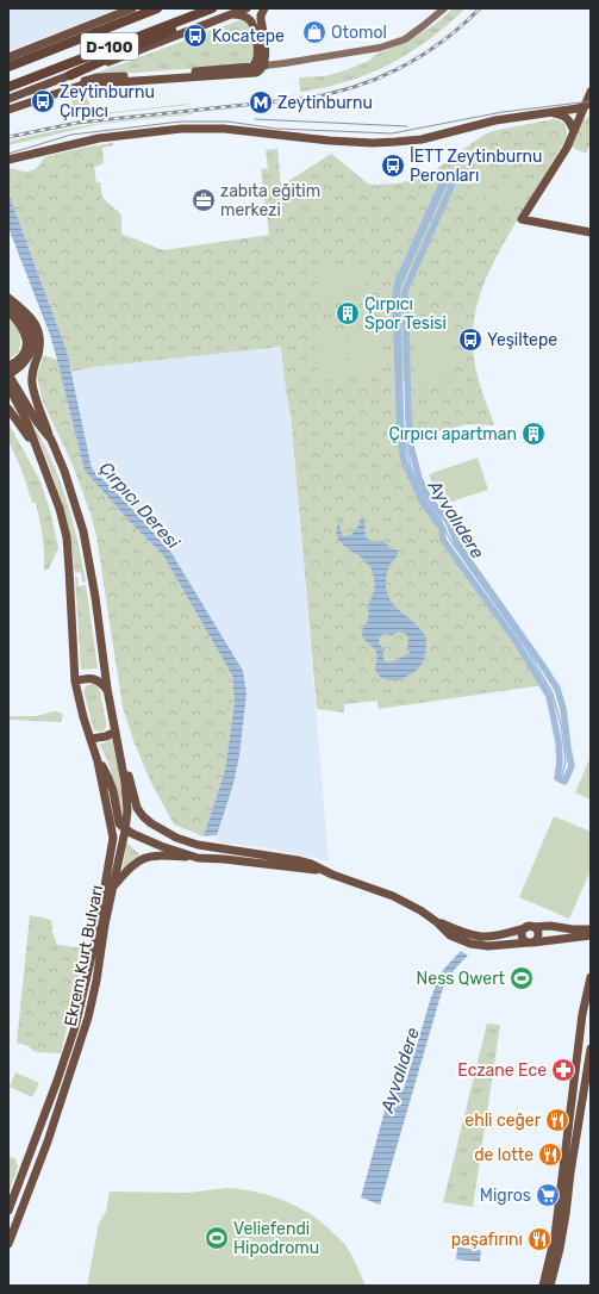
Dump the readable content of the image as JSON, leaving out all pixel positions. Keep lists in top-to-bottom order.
{
  "streets": {
    "highway": ["D-100"],
    "main road": ["Ekrem Kurt Bulvarı"]
  },
  "water": ["Çırpıcı Deresi", "Ayvalıdere"],
  "places": {
    "shop": ["Otomol"],
    "bus stop": [
      "Kocatepe",
      "Zeytinburnu Çırpıcı",
      "İETT Zeytinburnu Peronları",
      "Yeşiltepe"
    ],
    "metro station": ["Zeytinburnu"],
    "office": ["zabıta eğitim merkezi"],
    "building": ["Çırpıcı Spor Tesisi", "Çırpıcı apartman"],
    "sports": ["Ness Qwert", "Veliefendi Hipodromu"],
    "pharmacy": ["Eczane Ece"],
    "restaurant": ["ehli ceğer", "de lotte", "paşafırını"],
    "supermarket": ["Migros"]
  }
}
